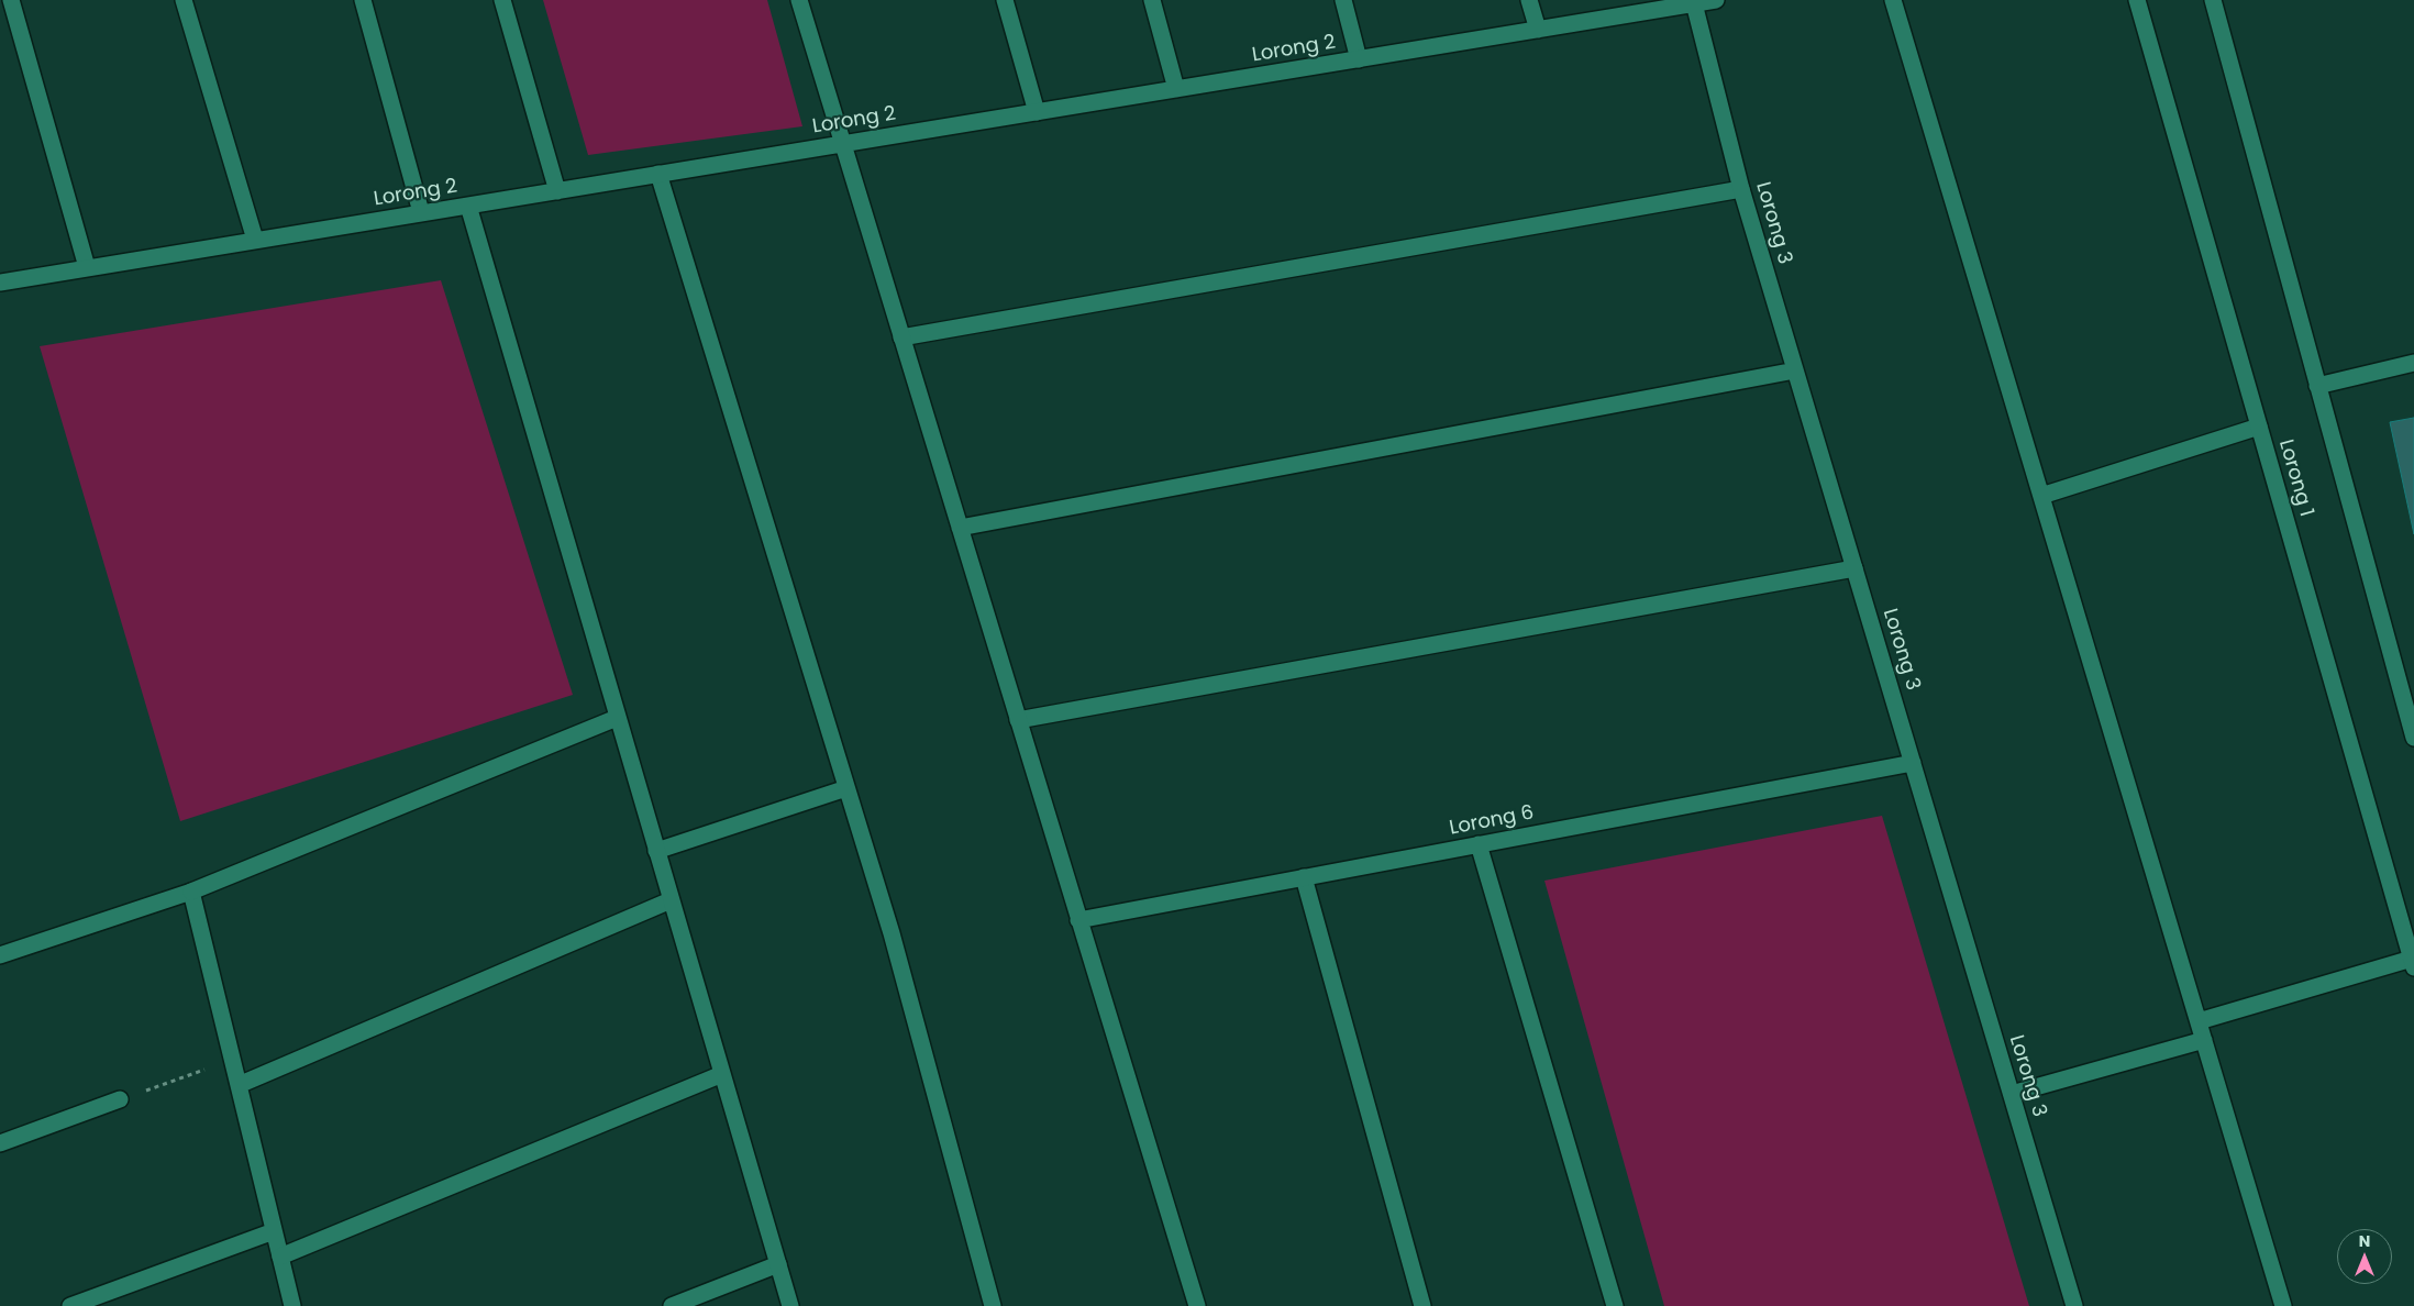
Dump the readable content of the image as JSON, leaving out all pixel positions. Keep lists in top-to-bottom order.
{
  "streets": {
    "street": [
      "Lorong 2",
      "Lorong 3",
      "Lorong 1",
      "Lorong 6"
    ]
  },
  "crossings": [
    ["Lorong 2", "Lorong 3"],
    ["Lorong 3", "Lorong 6"]
  ],
  "north": "top"
}
